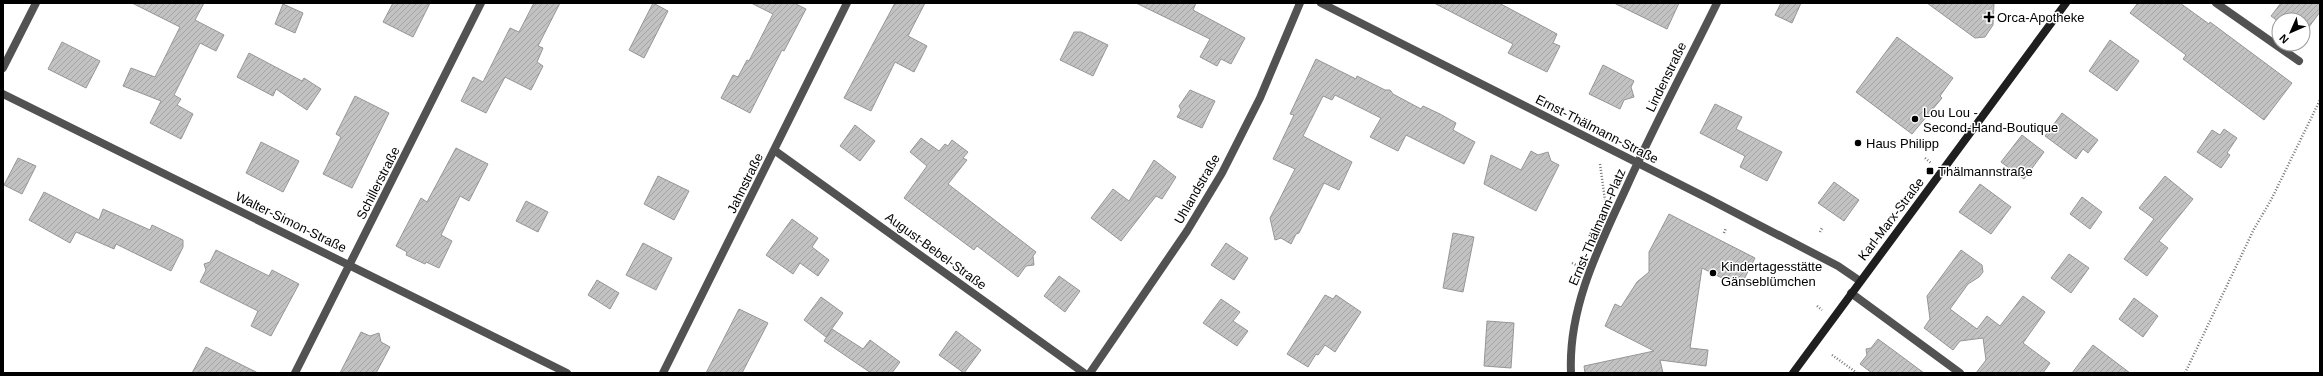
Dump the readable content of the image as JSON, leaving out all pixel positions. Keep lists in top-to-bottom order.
{
  "streets": {
    "main road": ["Karl-Marx-Straße"],
    "street": [
      "Lindenstraße",
      "Ernst-Thälmann-Straße",
      "Schillerstraße",
      "Jahnstraße",
      "Uhlandstraße",
      "Walter-Simon-Straße",
      "Ernst-Thälmann-Platz",
      "August-Bebel-Straße"
    ]
  },
  "crossings": [
    ["Lindenstraße", "Ernst-Thälmann-Straße"],
    ["Lindenstraße", "Ernst-Thälmann-Platz"],
    ["Ernst-Thälmann-Straße", "Karl-Marx-Straße"],
    ["Ernst-Thälmann-Straße", "Ernst-Thälmann-Platz"],
    ["Schillerstraße", "Walter-Simon-Straße"],
    ["Jahnstraße", "August-Bebel-Straße"]
  ],
  "places": {
    "health": ["Orca-Apotheke"],
    "other": ["Lou Lou - Second-Hand-Boutique", "Haus Philipp", "Kindertagesstätte Gänseblümchen"],
    "transit": ["Thälmannstraße"]
  },
  "north": "bottom left"
}
